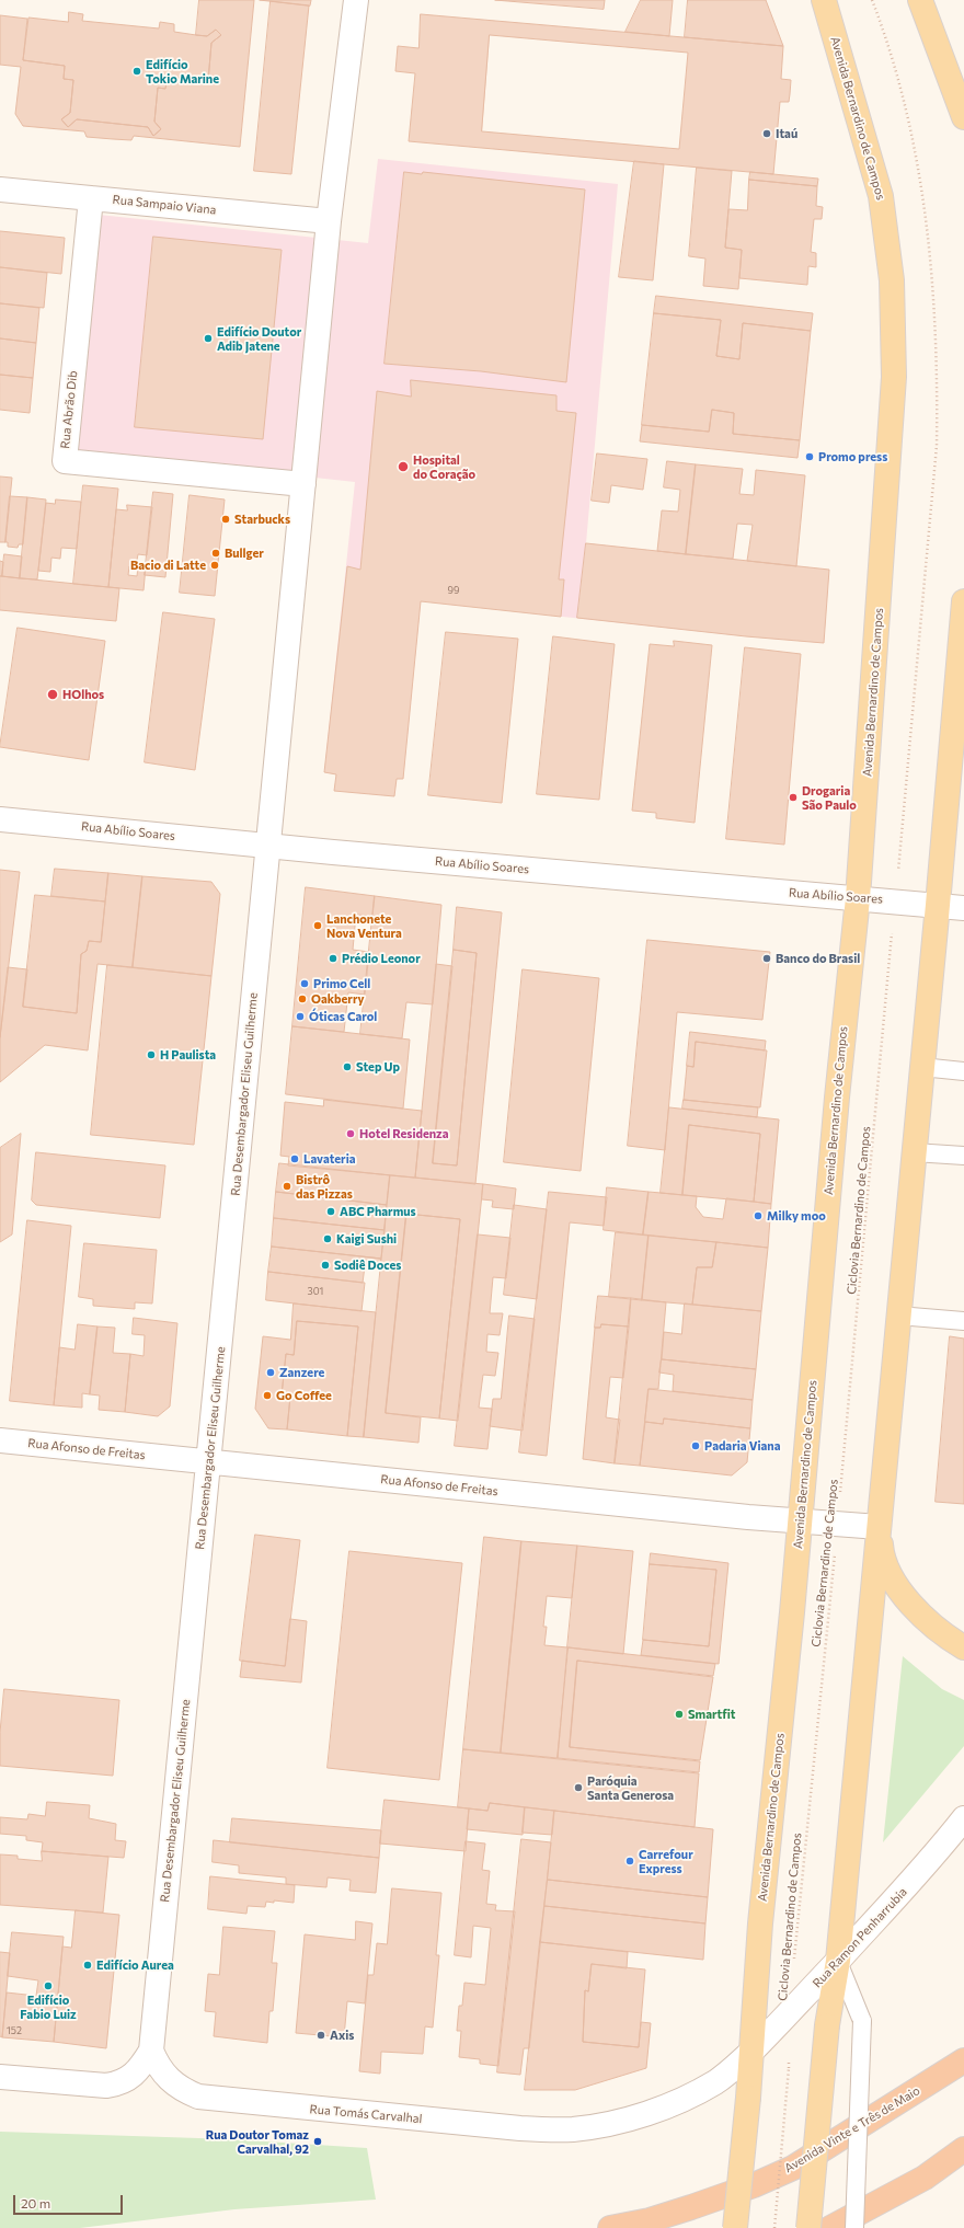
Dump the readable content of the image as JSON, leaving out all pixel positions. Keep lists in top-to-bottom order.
{
  "streets": {
    "highway": ["Avenida Vinte e Três de Maio"],
    "main road": ["Avenida Bernardino de Campos"],
    "street": [
      "Rua Sampaio Viana",
      "Rua Abrão Dib",
      "Rua Abílio Soares",
      "Rua Desembargador Eliseu Guilherme",
      "Rua Afonso de Freitas",
      "Rua Ramon Penharrubia",
      "Rua Tomás Carvalhal"
    ],
    "path": ["Ciclovia Bernardino de Campos"]
  },
  "crossings": [
    ["Avenida Bernardino de Campos", "Rua Abílio Soares"],
    ["Avenida Bernardino de Campos", "Rua Afonso de Freitas"],
    ["Avenida Bernardino de Campos", "Rua Ramon Penharrubia"],
    ["Avenida Bernardino de Campos", "Rua Tomás Carvalhal"],
    ["Rua Sampaio Viana", "Rua Abrão Dib"],
    ["Rua Sampaio Viana", "Rua Desembargador Eliseu Guilherme"],
    ["Rua Abrão Dib", "Rua Desembargador Eliseu Guilherme"],
    ["Rua Abílio Soares", "Rua Desembargador Eliseu Guilherme"],
    ["Rua Abílio Soares", "Ciclovia Bernardino de Campos"],
    ["Rua Desembargador Eliseu Guilherme", "Rua Afonso de Freitas"],
    ["Rua Desembargador Eliseu Guilherme", "Rua Tomás Carvalhal"],
    ["Ciclovia Bernardino de Campos", "Rua Afonso de Freitas"],
    ["Ciclovia Bernardino de Campos", "Rua Ramon Penharrubia"],
    ["Rua Ramon Penharrubia", "Rua Tomás Carvalhal"]
  ],
  "places": [
    "Edifício Tokio Marine",
    "Itaú",
    "Edifício Doutor Adib Jatene",
    "Promo press",
    "Hospital do Coração",
    "Starbucks",
    "Bullger",
    "Bacio di Latte",
    "HOlhos",
    "Drogaria São Paulo",
    "Lanchonete Nova Ventura",
    "Prédio Leonor",
    "Banco do Brasil",
    "Primo Cell",
    "Oakberry",
    "Óticas Carol",
    "H Paulista",
    "Step Up",
    "Hotel Residenza",
    "Lavateria",
    "Bistrô das Pizzas",
    "ABC Pharmus",
    "Milky moo",
    "Kaigi Sushi",
    "Sodiê Doces",
    "Zanzere",
    "Go Coffee",
    "Padaria Viana",
    "Smartfit",
    "Paróquia Santa Generosa",
    "Carrefour Express",
    "Edifício Aurea",
    "Edifício Fabio Luiz",
    "Axis",
    "Rua Doutor Tomaz Carvalhal, 92"
  ],
  "house_numbers": ["99", "301", "152"],
  "scale_bar": "20 m"
}
